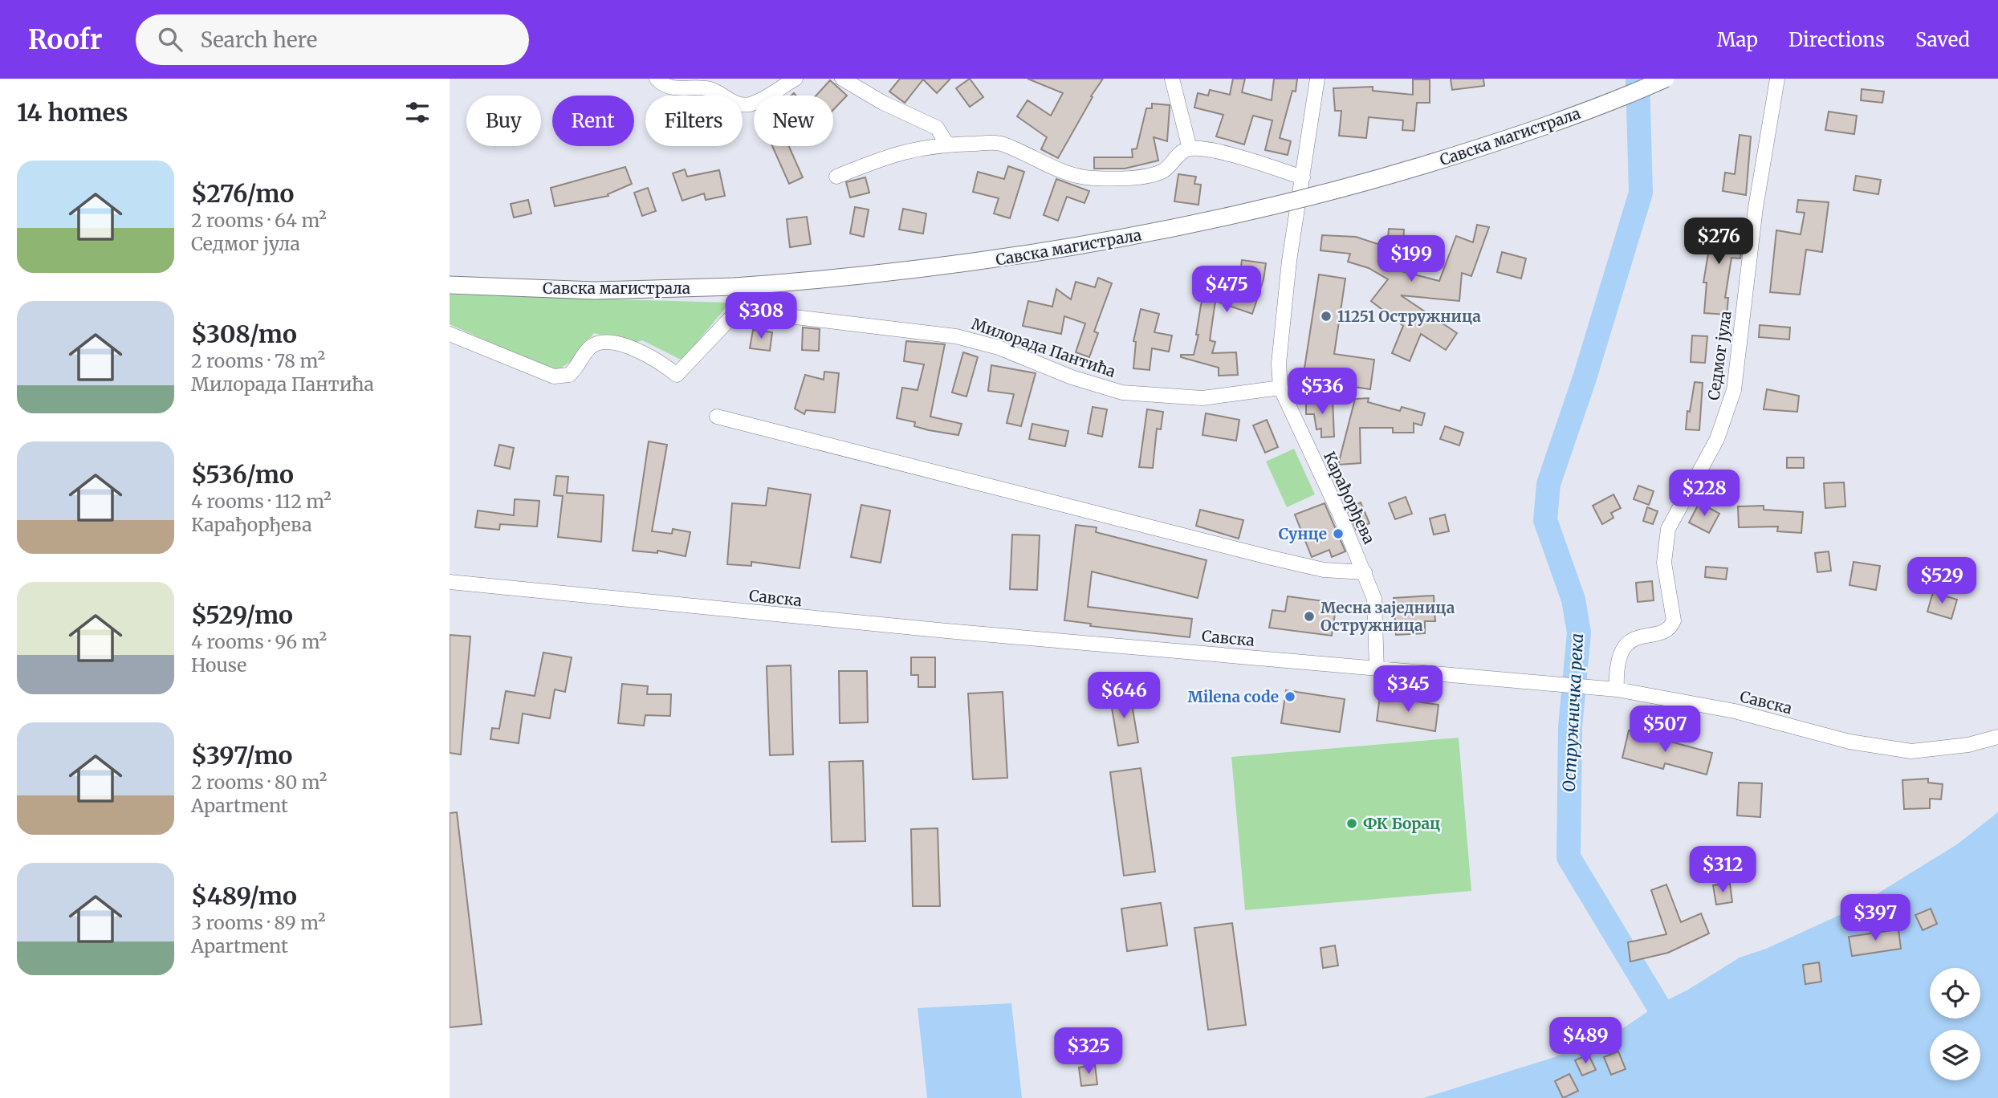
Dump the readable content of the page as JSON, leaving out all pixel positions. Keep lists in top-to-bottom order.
{
  "streets": {
    "main road": ["Савска магистрала"],
    "street": [
      "Милорада Пантића",
      "Седмог јула",
      "Карађорђева",
      "Савска"
    ]
  },
  "crossings": [
    ["Милорада Пантића", "Карађорђева"],
    ["Седмог јула", "Савска"],
    ["Карађорђева", "Савска"]
  ],
  "water": ["Остружничка река"],
  "places": [
    "11251 Остружница",
    "Сунце",
    "Месна заједница Остружница",
    "Milena code",
    "ФК Борац"
  ],
  "page": {
    "header": "Roofr",
    "search": "Search here",
    "nav": ["Map", "Directions", "Saved"],
    "heading": "14 homes",
    "chip": [
      "Buy",
      "Rent",
      "Filters",
      "New"
    ],
    "list": [
      {
        "name": "$276/mo",
        "note": "2 rooms · 64 m² · Седмог јула"
      },
      {
        "name": "$308/mo",
        "note": "2 rooms · 78 m² · Милорада Пантића"
      },
      {
        "name": "$536/mo",
        "note": "4 rooms · 112 m² · Карађорђева"
      },
      {
        "name": "$529/mo",
        "note": "4 rooms · 96 m² · House"
      },
      {
        "name": "$397/mo",
        "note": "2 rooms · 80 m² · Apartment"
      },
      {
        "name": "$489/mo",
        "note": "3 rooms · 89 m² · Apartment"
      }
    ],
    "price": [
      "$276",
      "$199",
      "$475",
      "$308",
      "$536",
      "$228",
      "$529",
      "$345",
      "$646",
      "$507",
      "$312",
      "$397",
      "$489",
      "$325"
    ]
  }
}
